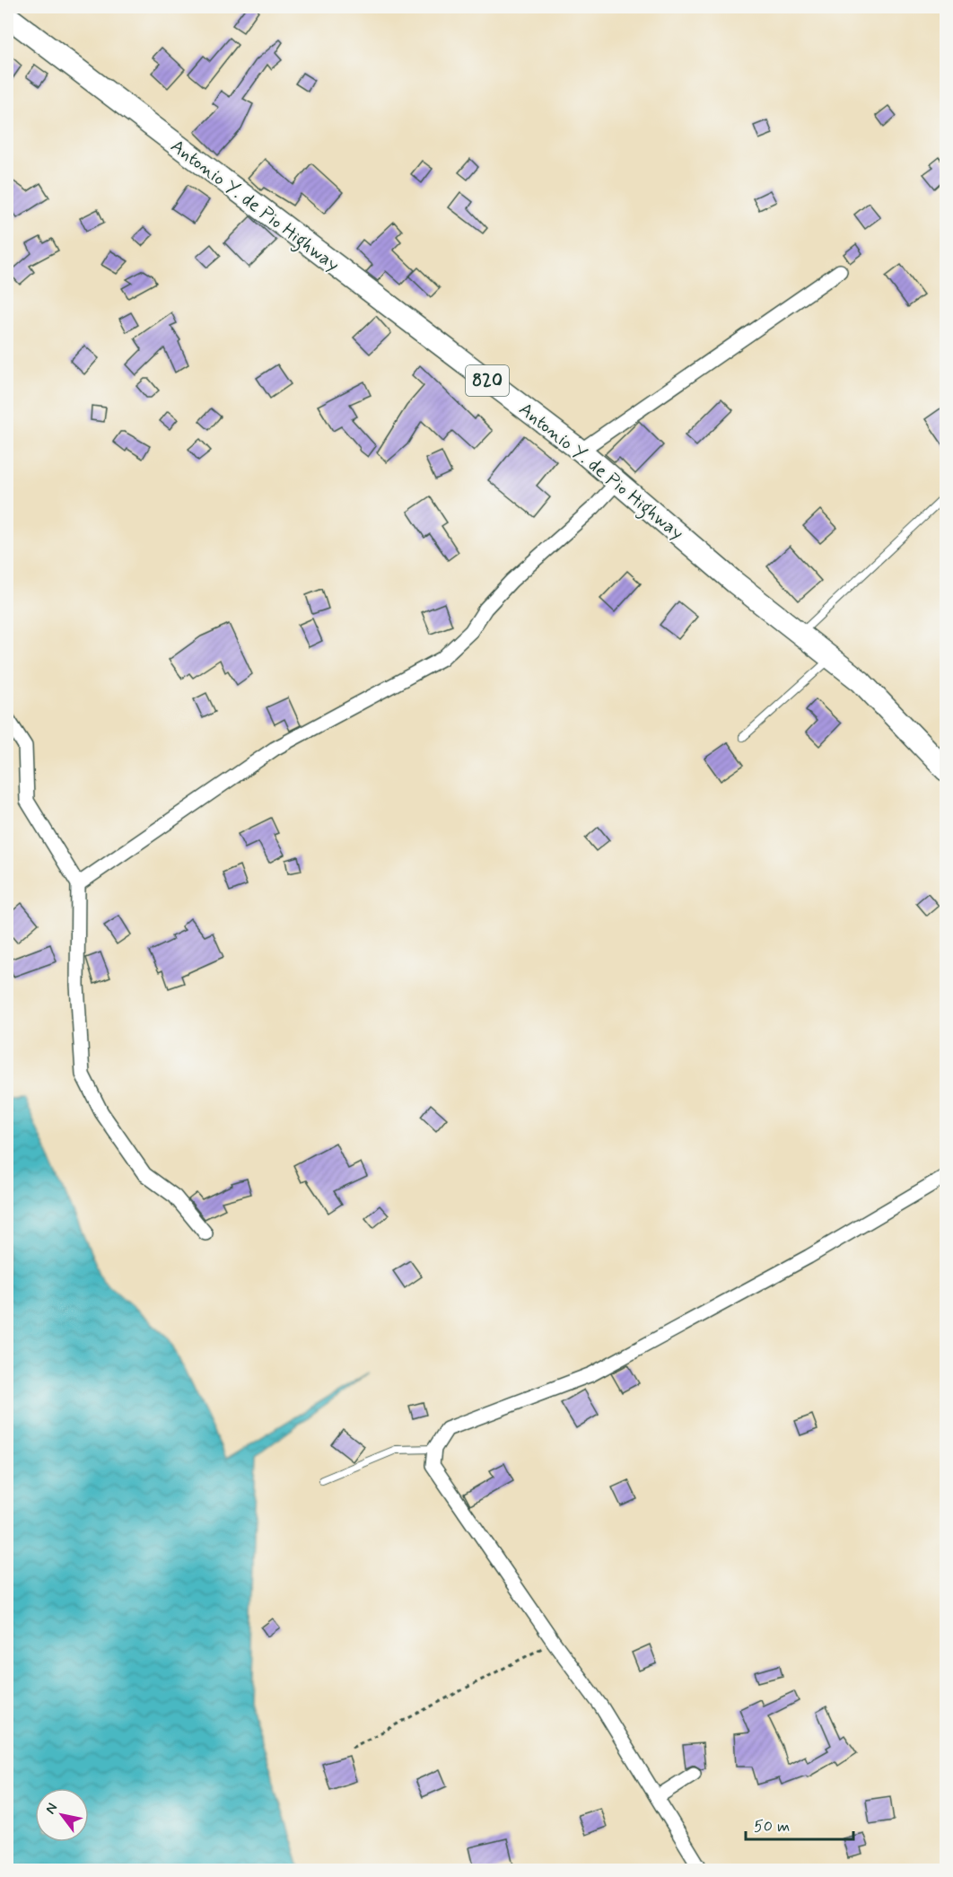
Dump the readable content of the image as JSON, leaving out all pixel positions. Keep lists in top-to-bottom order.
{
  "streets": {
    "highway": ["Antonio Y. de Pio Highway", "820"]
  },
  "scale_bar": "50 m",
  "north": "top left"
}
